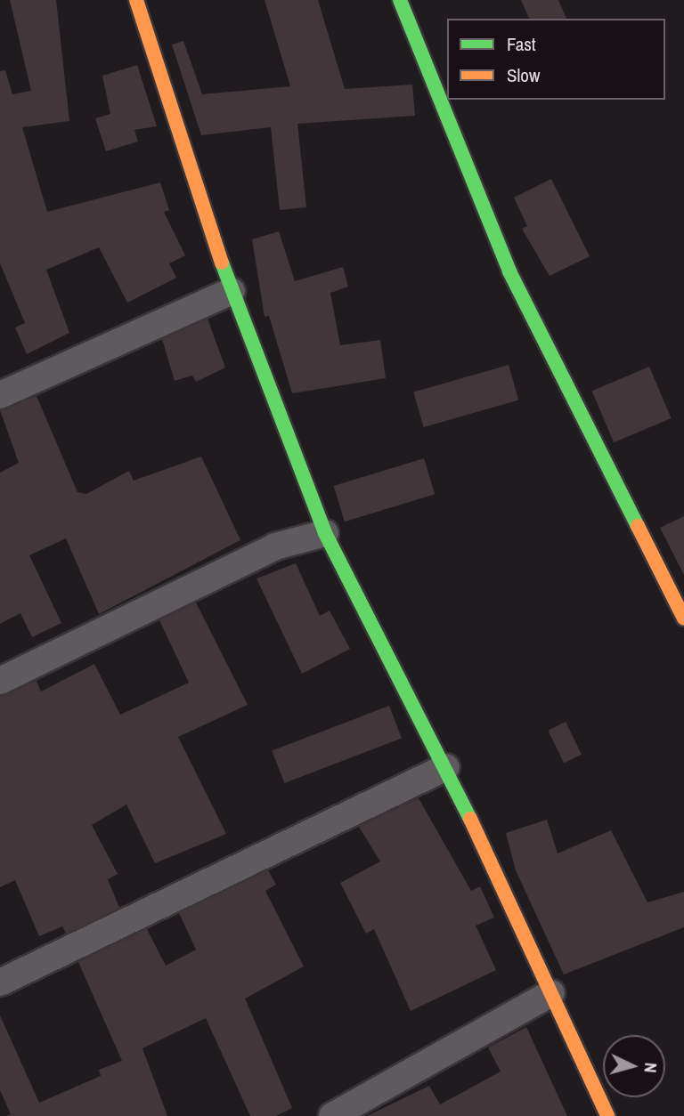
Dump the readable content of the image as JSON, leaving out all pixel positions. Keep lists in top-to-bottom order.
{
  "legend": ["Fast", "Slow"],
  "north": "right"
}
